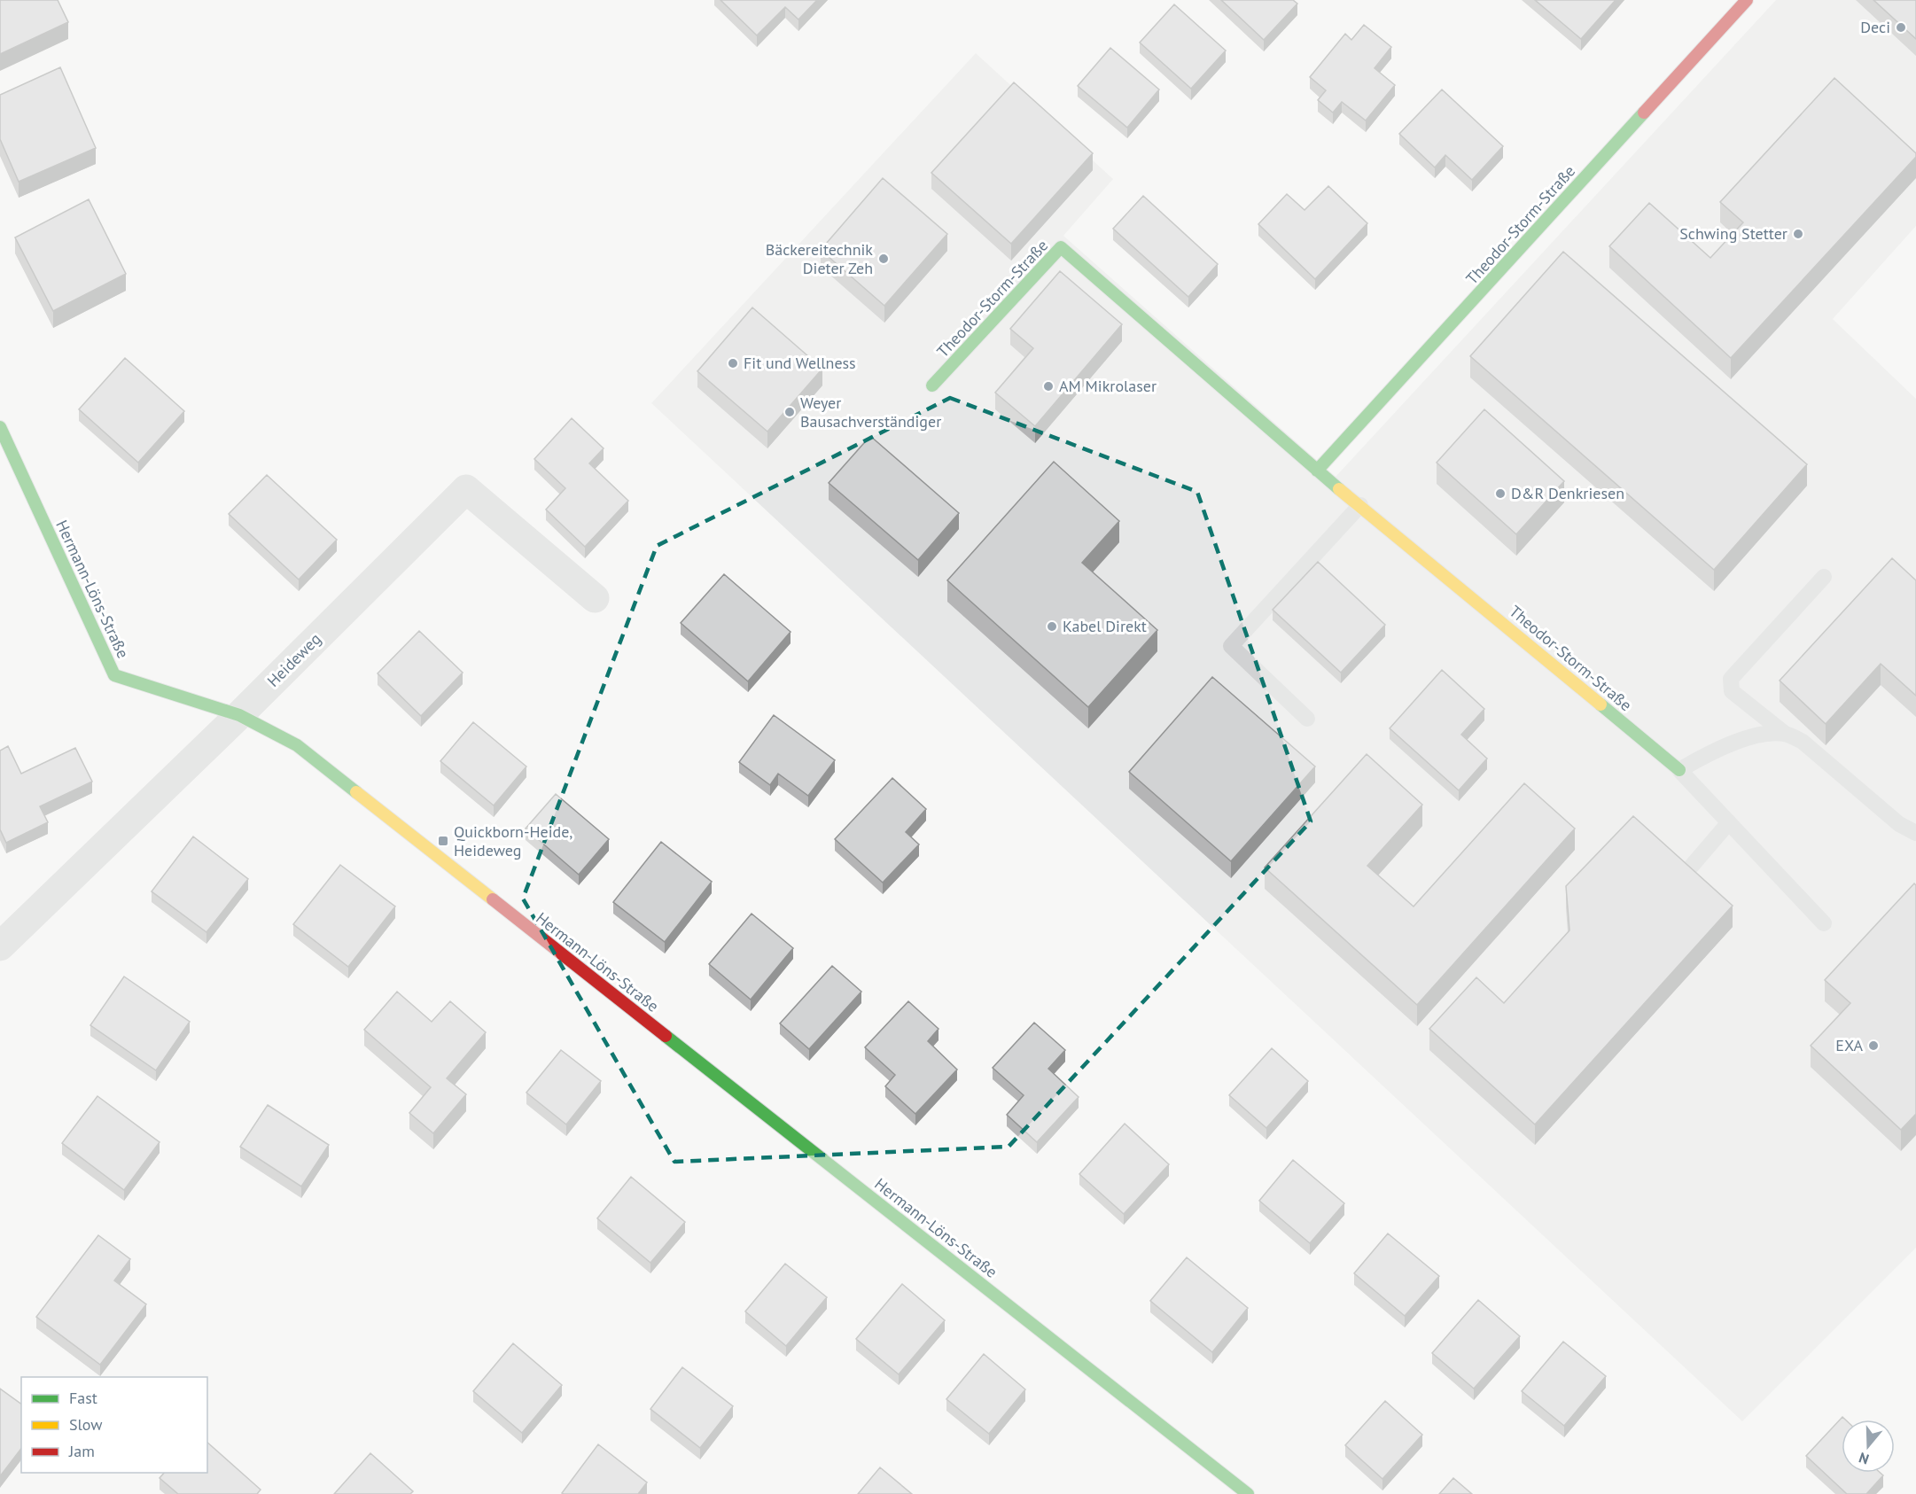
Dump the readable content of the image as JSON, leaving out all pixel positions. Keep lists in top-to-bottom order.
{
  "streets": {
    "street": ["Theodor-Storm-Straße", "Hermann-Löns-Straße", "Heideweg"]
  },
  "crossings": [
    ["Hermann-Löns-Straße", "Heideweg"]
  ],
  "places": {
    "other": [
      "Deci",
      "Schwing Stetter",
      "Bäckereitechnik Dieter Zeh",
      "Fit und Wellness",
      "AM Mikrolaser",
      "Weyer Bausachverständiger",
      "D&R Denkriesen",
      "Kabel Direkt",
      "EXA"
    ],
    "transit": ["Quickborn-Heide, Heideweg"]
  },
  "legend": ["Fast", "Slow", "Jam"],
  "north": "bottom"
}
